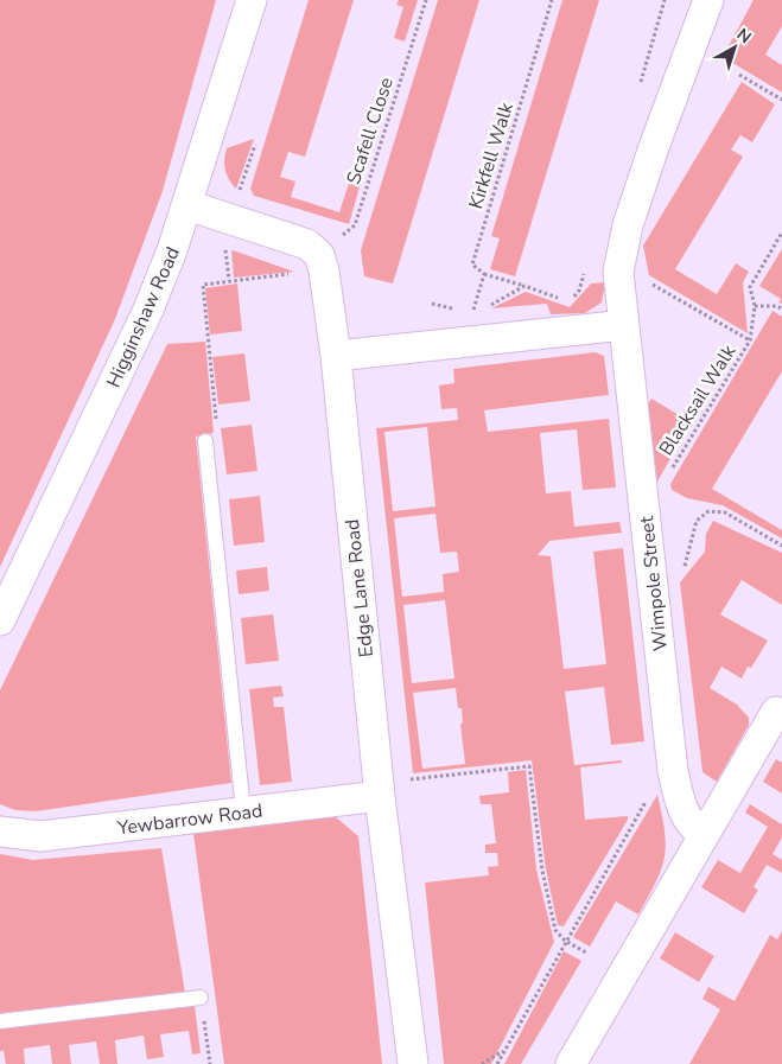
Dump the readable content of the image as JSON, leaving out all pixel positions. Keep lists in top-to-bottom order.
{
  "streets": {
    "street": [
      "Higginshaw Road",
      "Wimpole Street",
      "Edge Lane Road",
      "Yewbarrow Road"
    ],
    "path": ["Scafell Close", "Kirkfell Walk", "Blacksail Walk"]
  },
  "crossings": [
    ["Scafell Close", "Edge Lane Road"],
    ["Edge Lane Road", "Yewbarrow Road"]
  ],
  "north": "top right"
}
